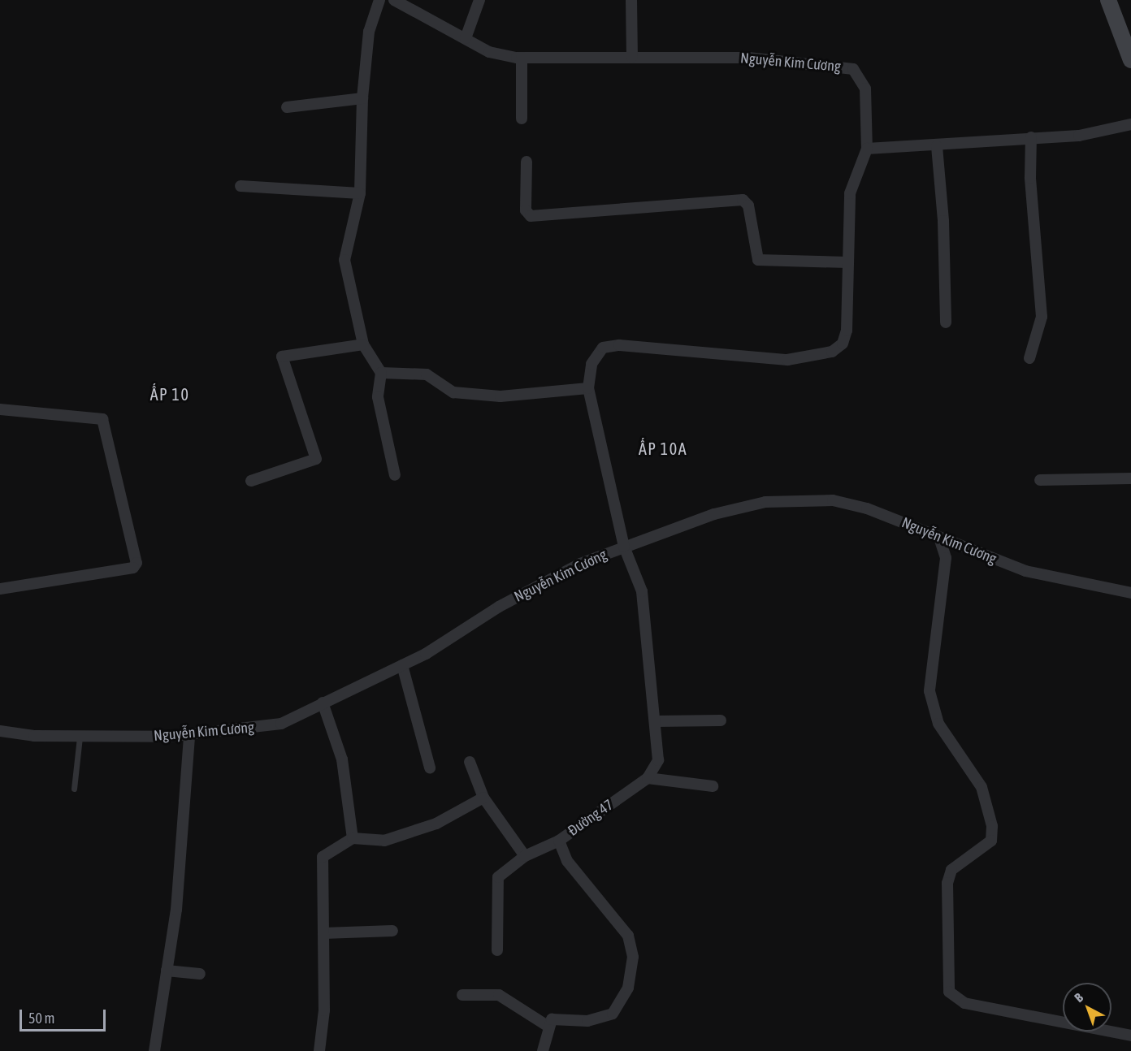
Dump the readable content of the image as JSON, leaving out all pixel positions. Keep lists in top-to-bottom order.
{
  "streets": {
    "street": ["Nguyễn Kim Cương", "Đường 47"]
  },
  "crossings": [
    ["Nguyễn Kim Cương", "Đường 47"]
  ],
  "districts": ["ẤP 10", "ẤP 10A"],
  "scale_bar": "50 m",
  "north": "top left"
}
